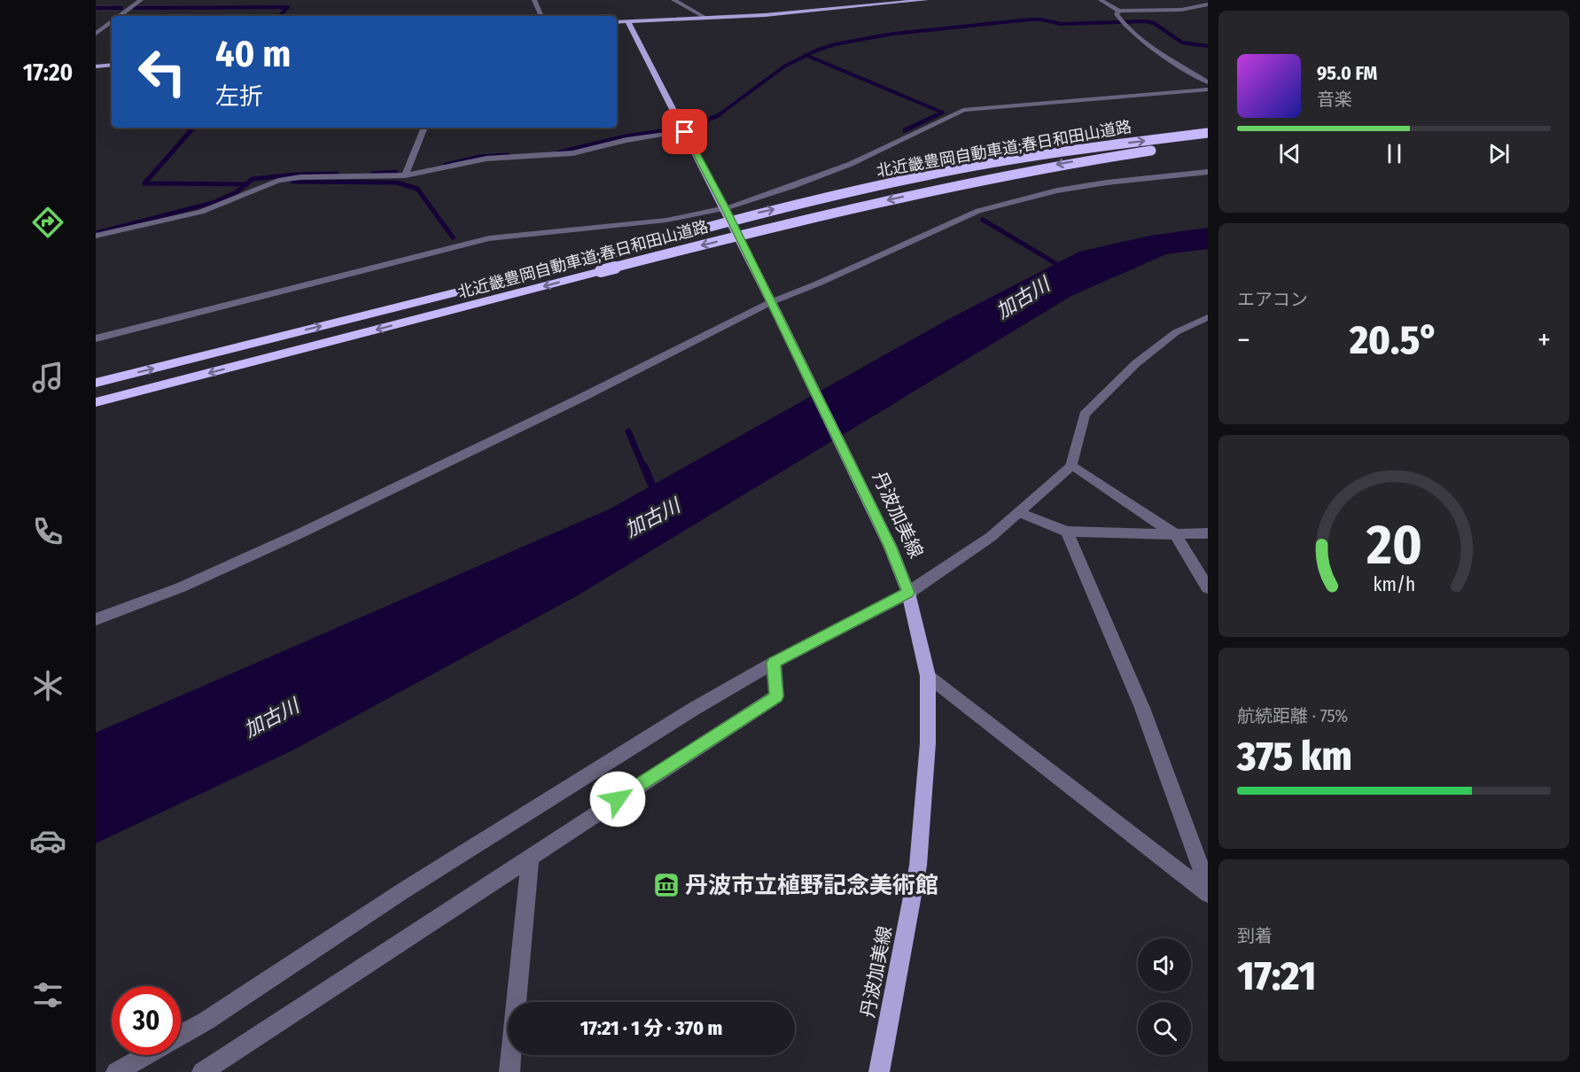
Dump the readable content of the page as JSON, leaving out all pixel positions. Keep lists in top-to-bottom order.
{
  "streets": {
    "highway": ["北近畿豊岡自動車道;春日和田山道路"],
    "main road": ["丹波加美線"]
  },
  "water": ["加古川"],
  "places": {
    "museum": ["丹波市立植野記念美術館"]
  },
  "page": {
    "tabs": "17:20",
    "turn": ["40 m", "左折"],
    "song": ["95.0 FM", "音楽"],
    "tile": [
      "エアコン",
      ["航続距離 · 75%", "375 km"],
      ["到着", "17:21"]
    ],
    "heat": ["−", "20.5°", "+"],
    "limit": "30",
    "trip": "17:21 · 1 分 · 370 m",
    "gauge": ["20", "km/h"]
  }
}
